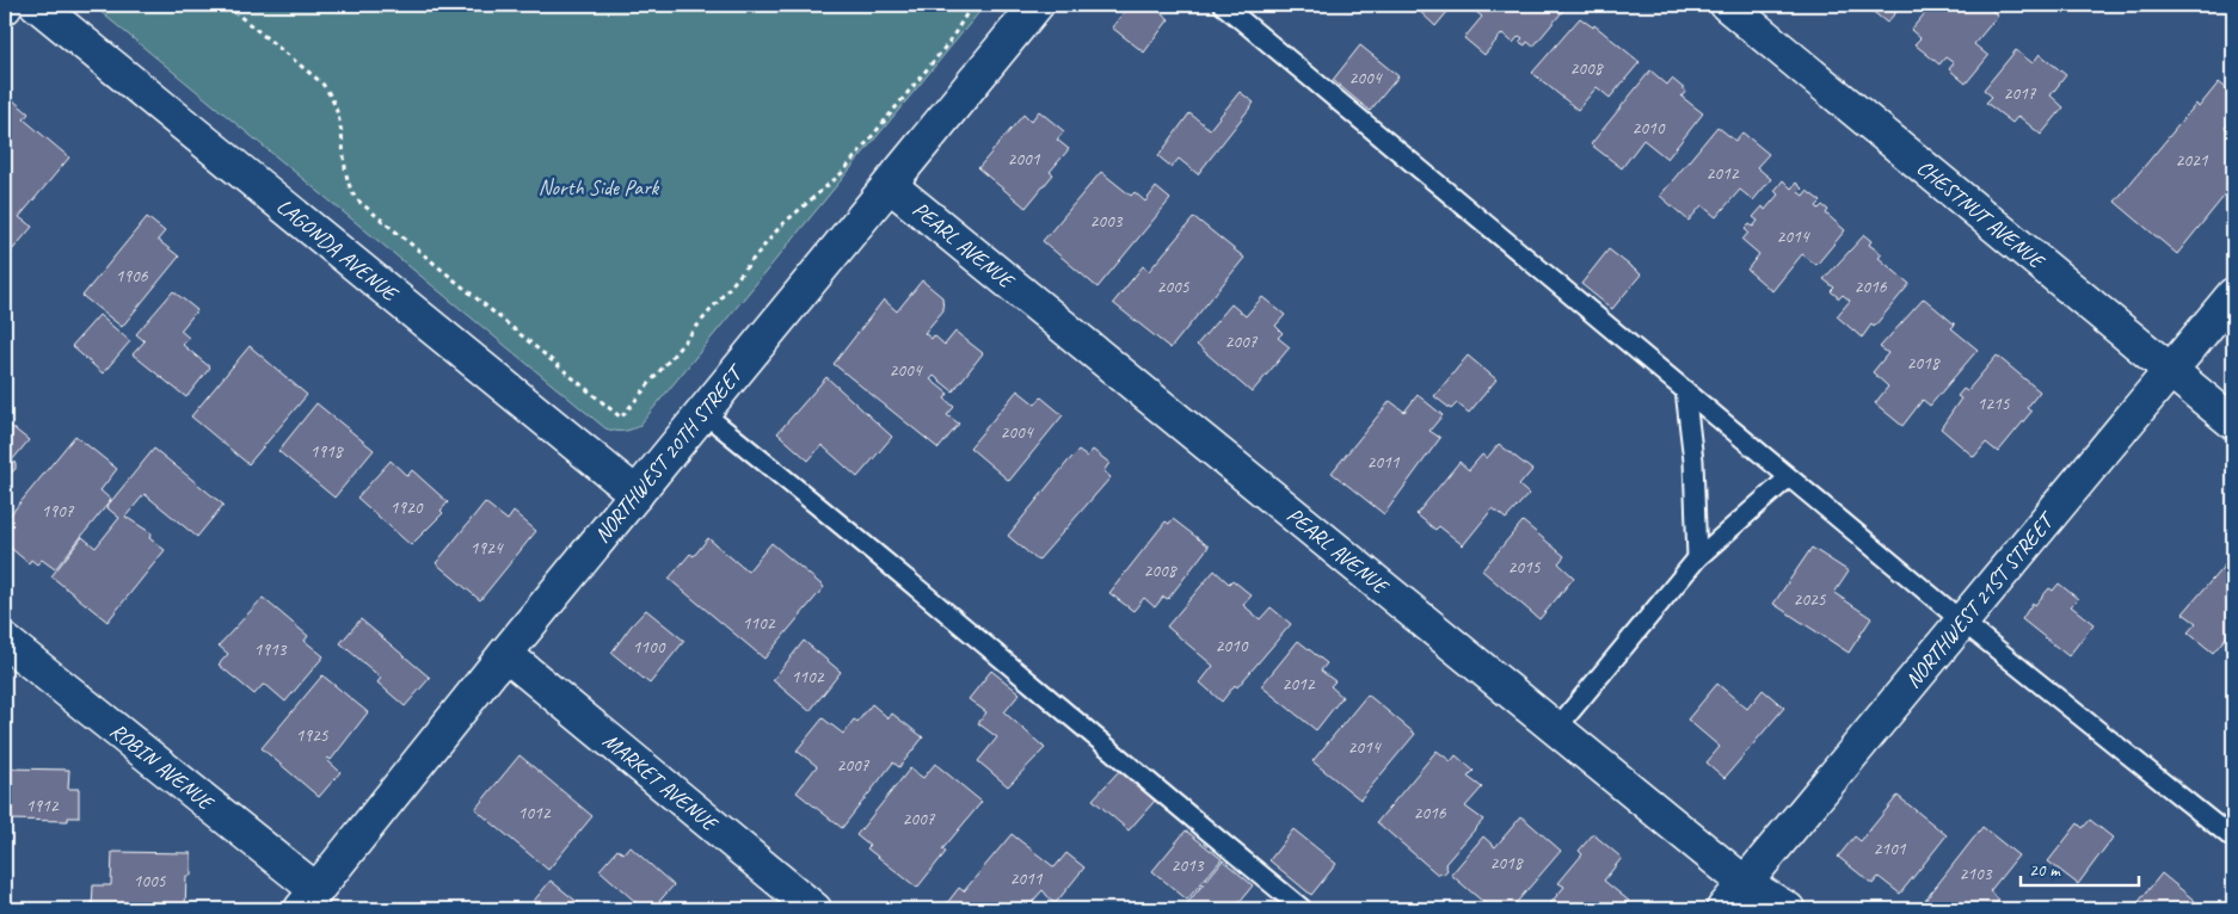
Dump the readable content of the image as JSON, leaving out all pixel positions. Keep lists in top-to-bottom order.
{
  "streets": {
    "street": [
      "CHESTNUT AVENUE",
      "PEARL AVENUE",
      "LAGONDA AVENUE",
      "NORTHWEST 20TH STREET",
      "NORTHWEST 21ST STREET",
      "ROBIN AVENUE",
      "MARKET AVENUE"
    ]
  },
  "crossings": [
    ["CHESTNUT AVENUE", "NORTHWEST 21ST STREET"],
    ["PEARL AVENUE", "NORTHWEST 20TH STREET"],
    ["PEARL AVENUE", "NORTHWEST 21ST STREET"],
    ["LAGONDA AVENUE", "NORTHWEST 20TH STREET"],
    ["NORTHWEST 20TH STREET", "ROBIN AVENUE"],
    ["NORTHWEST 20TH STREET", "MARKET AVENUE"]
  ],
  "parks": ["North Side Park"],
  "house_numbers": [
    "2008",
    "2004",
    "2017",
    "2010",
    "2001",
    "2021",
    "2012",
    "2003",
    "2014",
    "1906",
    "2005",
    "2016",
    "2007",
    "2018",
    "2004",
    "1215",
    "2004",
    "1918",
    "2011",
    "1920",
    "1907",
    "1924",
    "2015",
    "2008",
    "2025",
    "1102",
    "2010",
    "1100",
    "1913",
    "1102",
    "2012",
    "1925",
    "2014",
    "2007",
    "1912",
    "1012",
    "2016",
    "2007",
    "2101",
    "2018",
    "2013",
    "2103",
    "2011",
    "1005"
  ],
  "scale_bar": "20 m"
}
